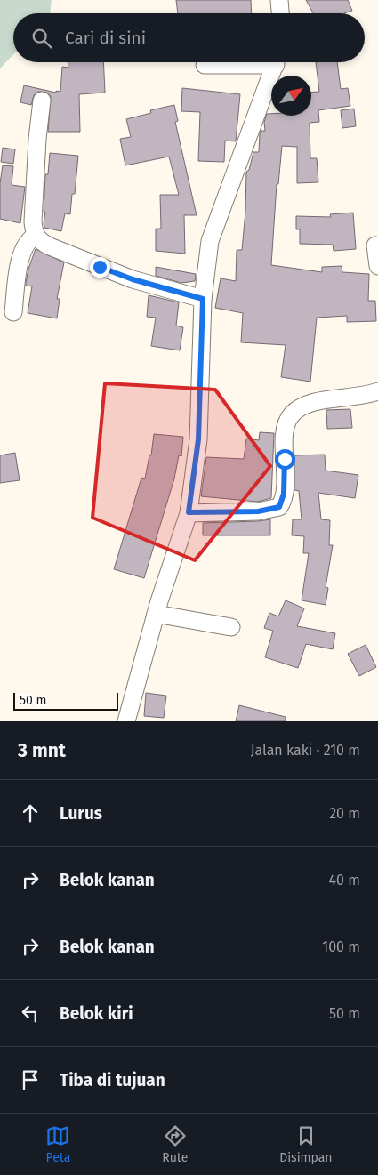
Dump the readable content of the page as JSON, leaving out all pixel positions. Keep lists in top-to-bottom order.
{
  "scale_bar": "50 m",
  "north": "top right",
  "page": {
    "search": "Cari di sini",
    "scale": "50 m",
    "heading": ["3 mnt", "Jalan kaki · 210 m"],
    "list": [
      ["Lurus", "20 m"],
      ["Belok kanan", "40 m"],
      ["Belok kanan", "100 m"],
      ["Belok kiri", "50 m"],
      "Tiba di tujuan"
    ],
    "nav": ["Peta", "Rute", "Disimpan"]
  }
}
